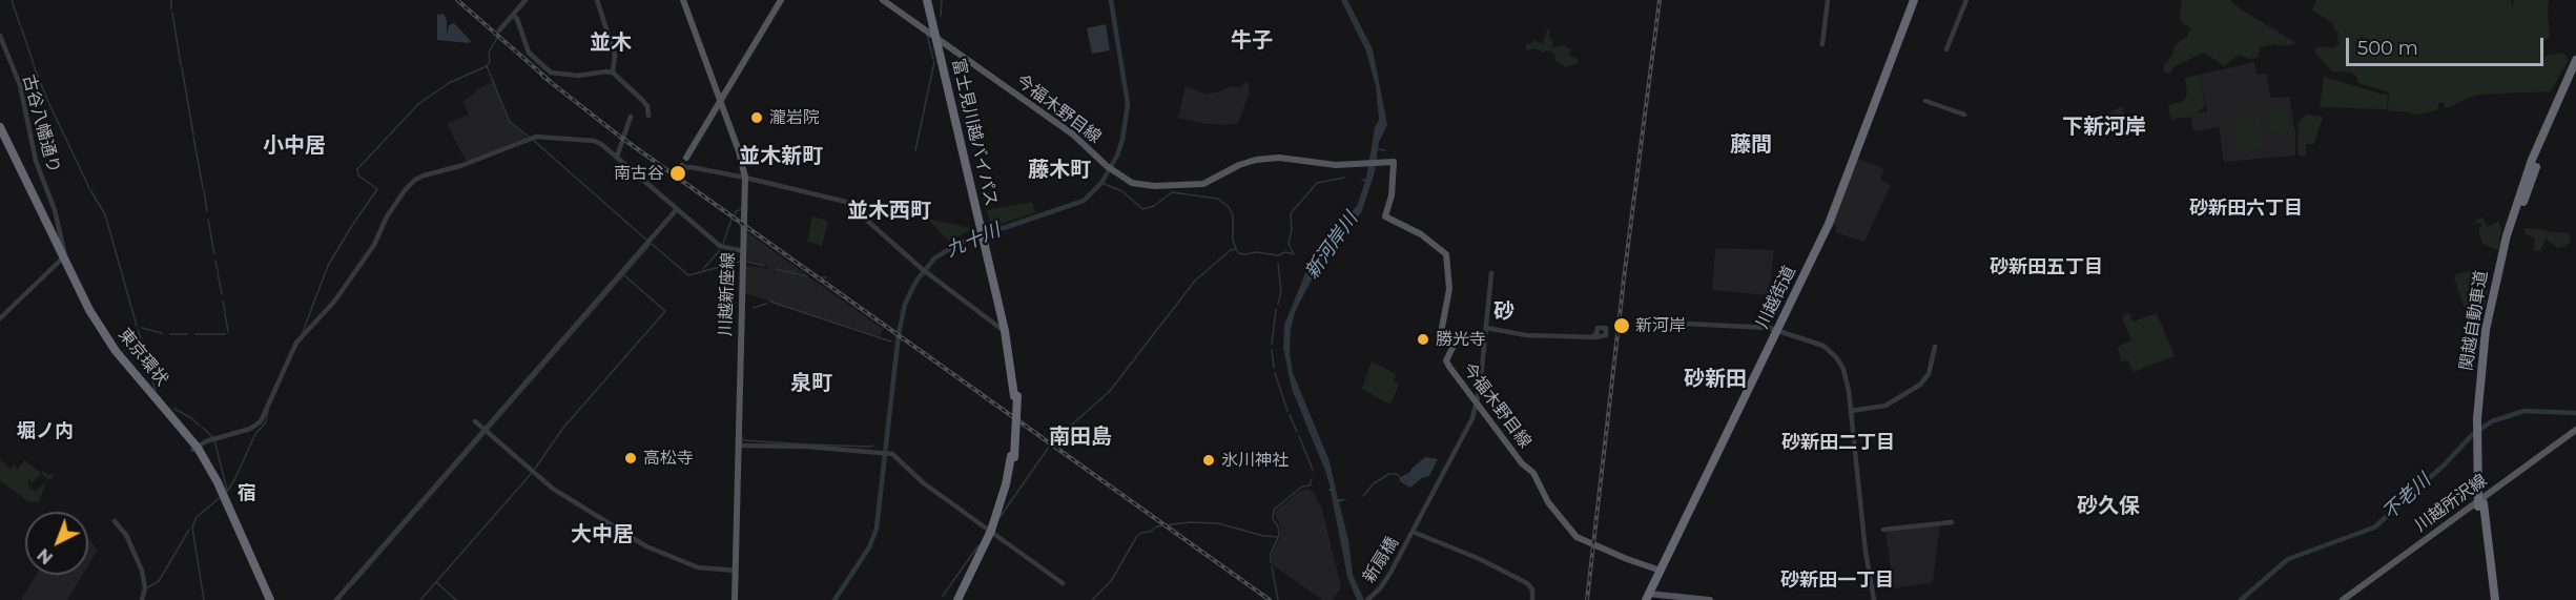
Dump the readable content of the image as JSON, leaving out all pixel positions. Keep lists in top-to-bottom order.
{
  "streets": {
    "highway": [
      "富士見川越バイパス",
      "川越街道",
      "関越自動車道",
      "東京環状"
    ],
    "main road": ["今福木野目線", "川越新座線", "川越所沢線"],
    "street": ["古谷八幡通り", "新扇橋"]
  },
  "crossings": [
    ["今福木野目線", "富士見川越バイパス"],
    ["今福木野目線", "川越街道"],
    ["今福木野目線", "新扇橋"],
    ["古谷八幡通り", "東京環状"]
  ],
  "districts": [
    "牛子",
    "並木",
    "下新河岸",
    "藤間",
    "小中居",
    "並木新町",
    "藤木町",
    "砂新田六丁目",
    "並木西町",
    "砂新田五丁目",
    "砂",
    "砂新田",
    "泉町",
    "堀ノ内",
    "南田島",
    "砂新田二丁目",
    "宿",
    "砂久保",
    "大中居",
    "砂新田一丁目"
  ],
  "water": ["九十川", "新河岸川", "不老川"],
  "places": [
    "瀧岩院",
    "南古谷",
    "新河岸",
    "勝光寺",
    "高松寺",
    "氷川神社"
  ],
  "scale_bar": "500 m",
  "north": "bottom left"
}
